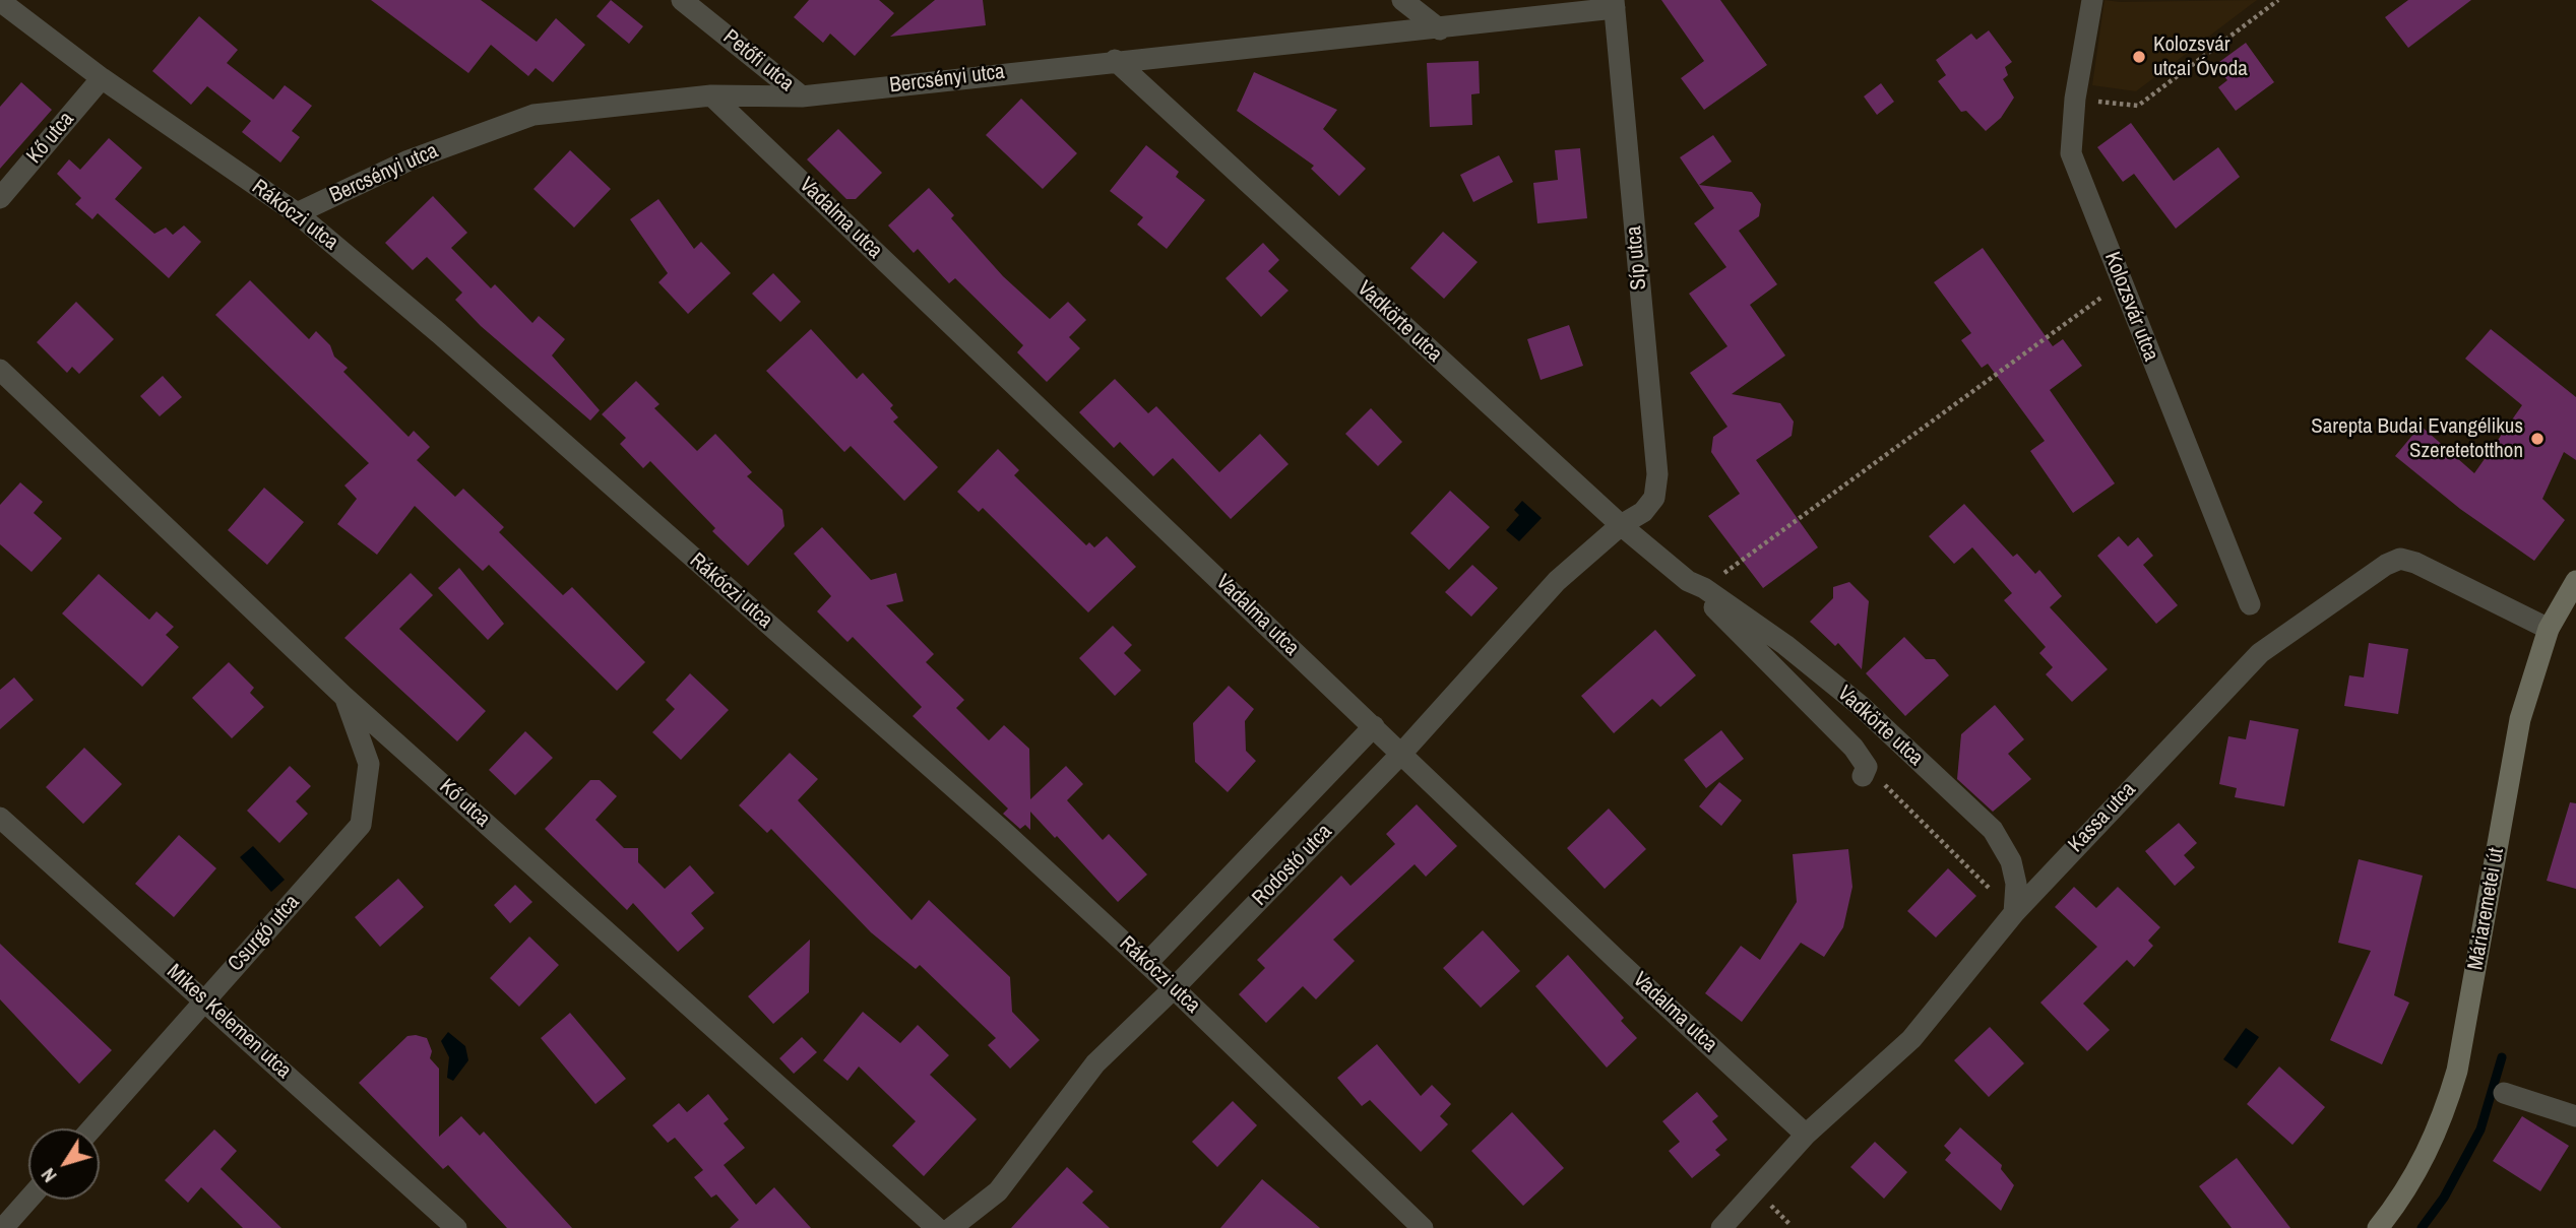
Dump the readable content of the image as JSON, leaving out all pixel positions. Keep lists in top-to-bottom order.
{
  "streets": {
    "street": [
      "Petőfi utca",
      "Bercsényi utca",
      "Kő utca",
      "Rákóczi utca",
      "Vadalma utca",
      "Síp utca",
      "Kolozsvár utca",
      "Vadkörte utca",
      "Kassa utca",
      "Rodostó utca",
      "Máriaremetei út",
      "Csurgó utca",
      "Mikes Kelemen utca"
    ]
  },
  "crossings": [
    ["Petőfi utca", "Bercsényi utca"],
    ["Bercsényi utca", "Rákóczi utca"],
    ["Bercsényi utca", "Vadalma utca"],
    ["Bercsényi utca", "Síp utca"],
    ["Bercsényi utca", "Vadkörte utca"],
    ["Kő utca", "Rákóczi utca"],
    ["Kő utca", "Csurgó utca"],
    ["Rákóczi utca", "Rodostó utca"],
    ["Vadalma utca", "Kassa utca"],
    ["Vadalma utca", "Rodostó utca"],
    ["Síp utca", "Rodostó utca"],
    ["Vadkörte utca", "Kassa utca"],
    ["Vadkörte utca", "Rodostó utca"],
    ["Kassa utca", "Máriaremetei út"],
    ["Csurgó utca", "Mikes Kelemen utca"]
  ],
  "places": ["Kolozsvár utcai Óvoda", "Sarepta Budai Evangélikus Szeretetotthon"],
  "north": "bottom left"
}
